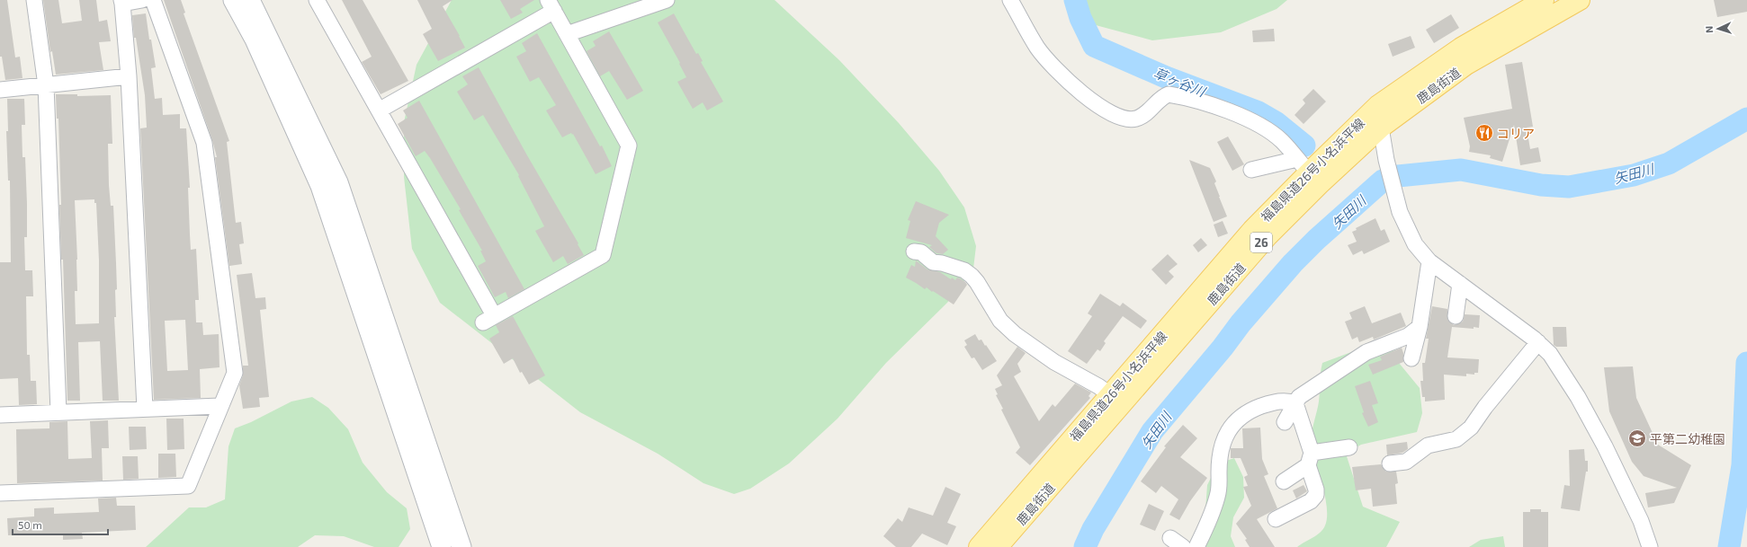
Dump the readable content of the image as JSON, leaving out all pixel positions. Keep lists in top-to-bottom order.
{
  "streets": {
    "main road": ["鹿島街道", "福島県道26号小名浜平線", "26"]
  },
  "water": ["草ヶ谷川", "矢田川"],
  "places": {
    "restaurant": ["コリア"],
    "school or university": ["平第二幼稚園"]
  },
  "scale_bar": "50 m",
  "north": "left"
}
